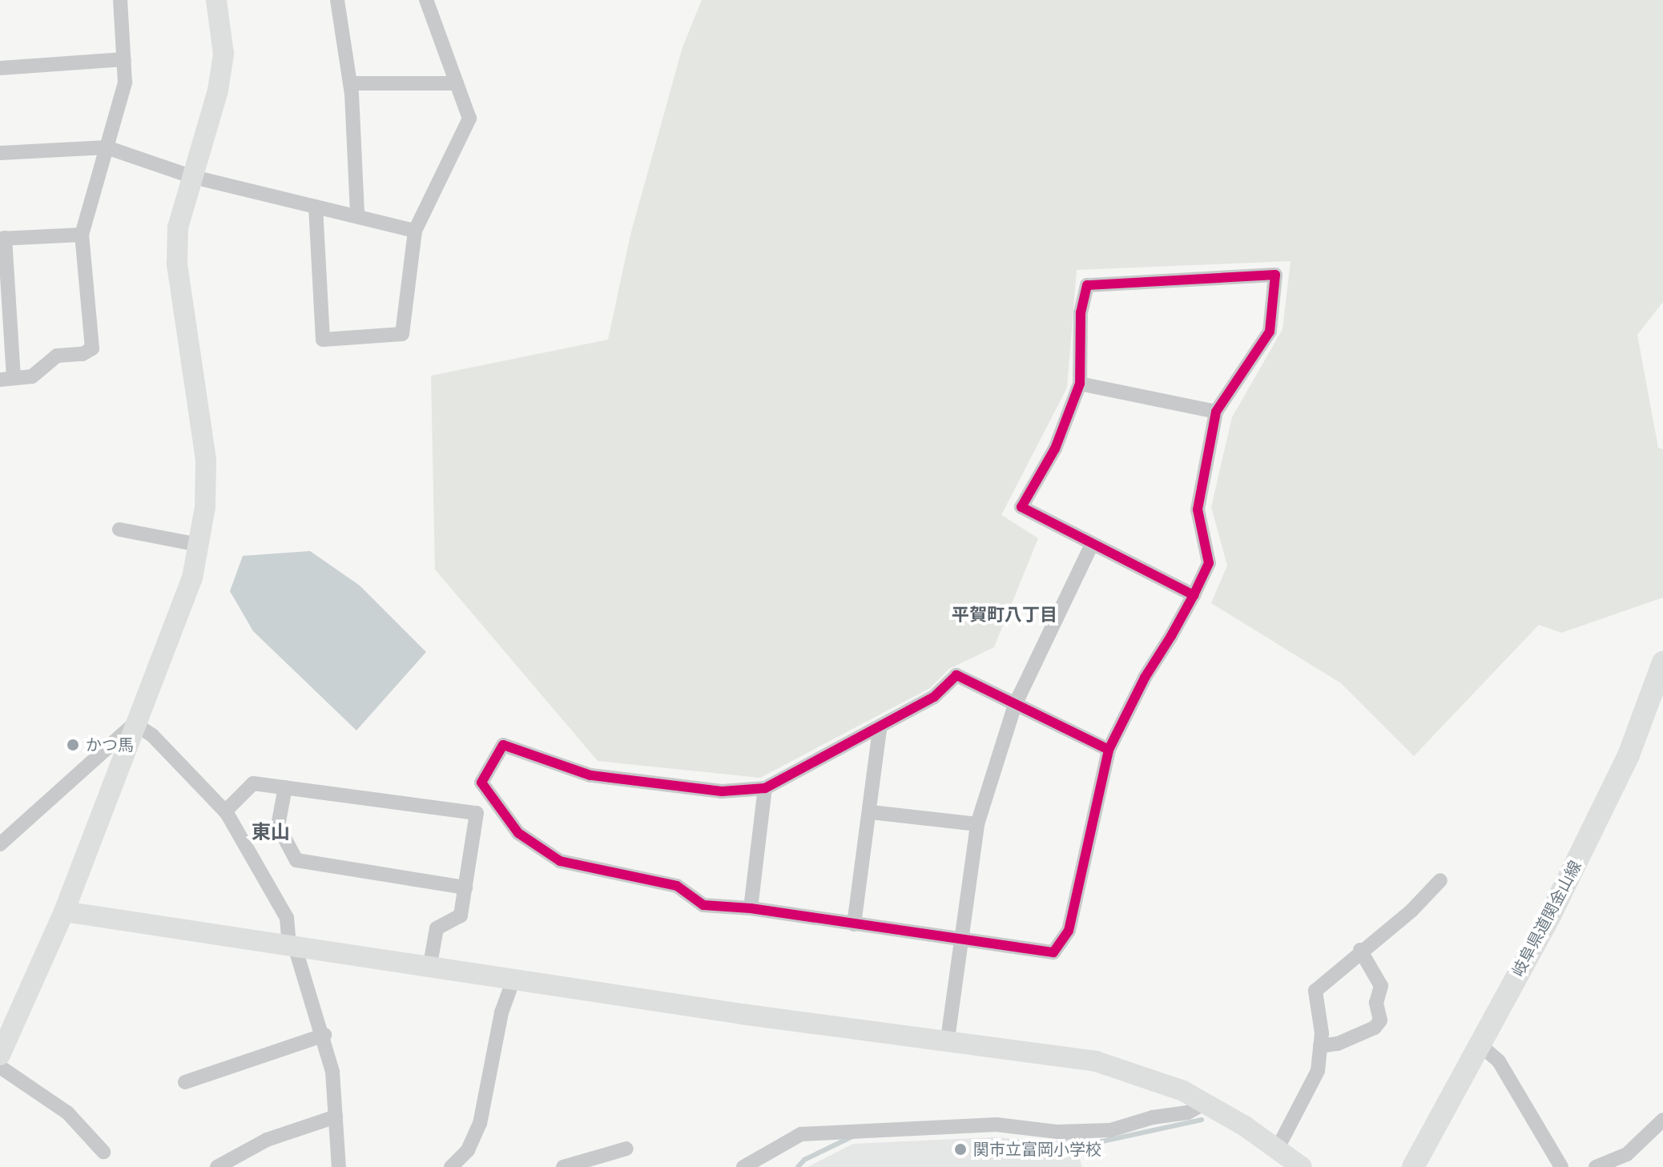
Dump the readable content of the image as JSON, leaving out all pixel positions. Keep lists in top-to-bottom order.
{
  "streets": {
    "main road": ["岐阜県道関金山線"]
  },
  "districts": ["平賀町八丁目", "東山"],
  "places": ["かつ馬", "関市立富岡小学校"]
}
